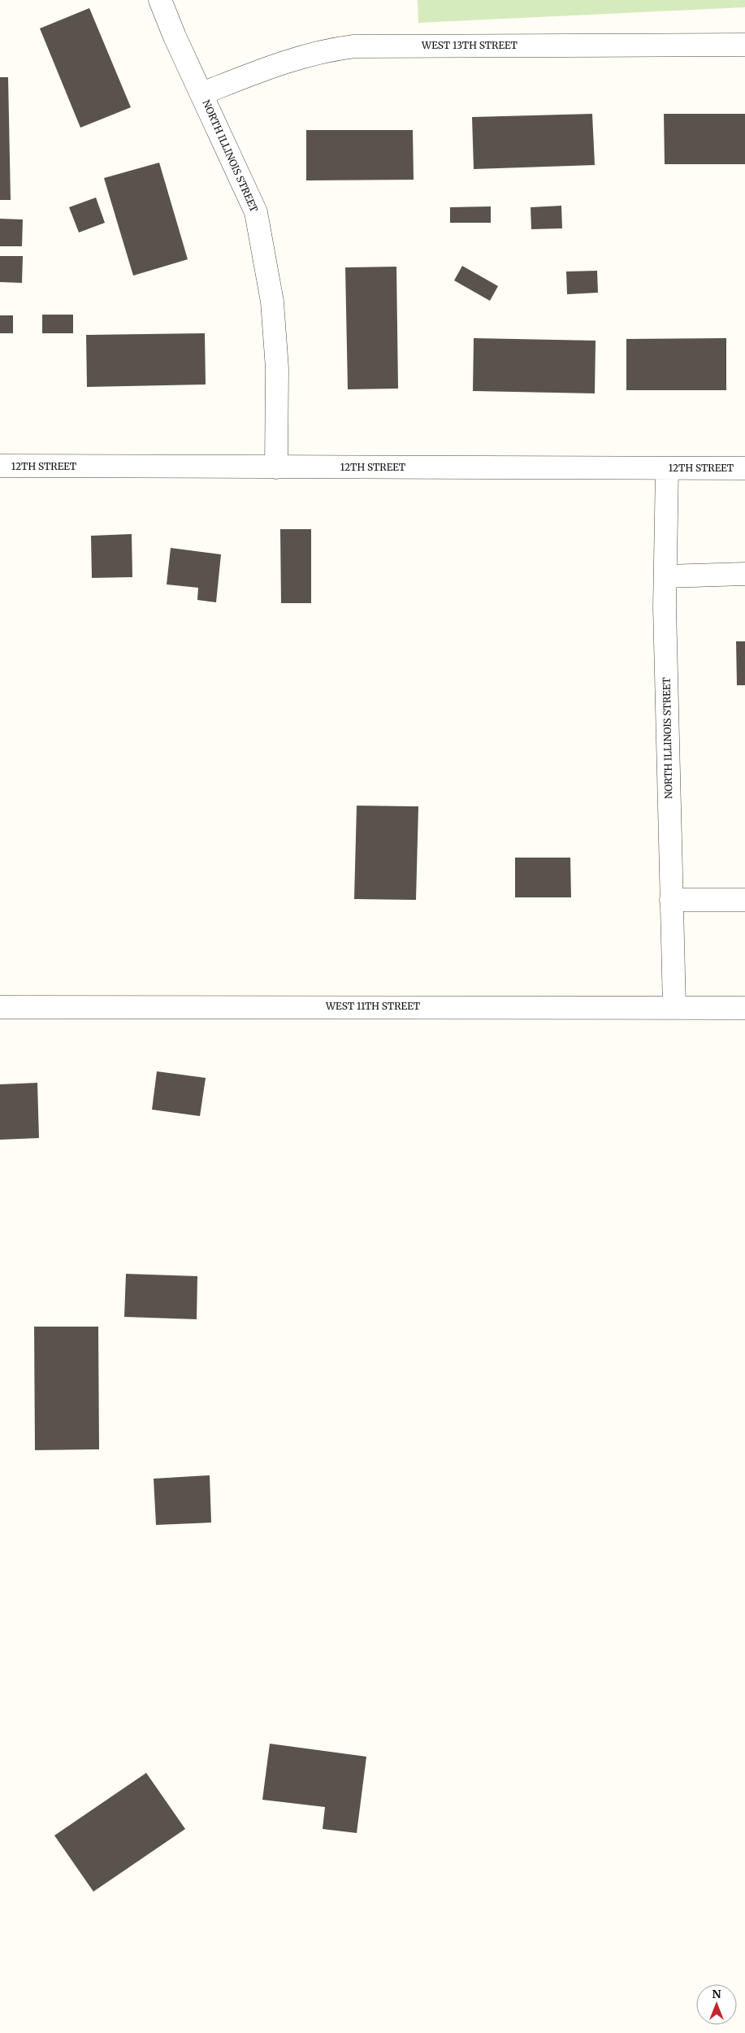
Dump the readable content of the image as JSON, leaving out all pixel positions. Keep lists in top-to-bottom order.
{
  "streets": {
    "street": [
      "WEST 13TH STREET",
      "NORTH ILLINOIS STREET",
      "12TH STREET",
      "WEST 11TH STREET"
    ]
  },
  "crossings": [
    ["WEST 13TH STREET", "NORTH ILLINOIS STREET"],
    ["NORTH ILLINOIS STREET", "12TH STREET"],
    ["NORTH ILLINOIS STREET", "WEST 11TH STREET"]
  ],
  "north": "top"
}
